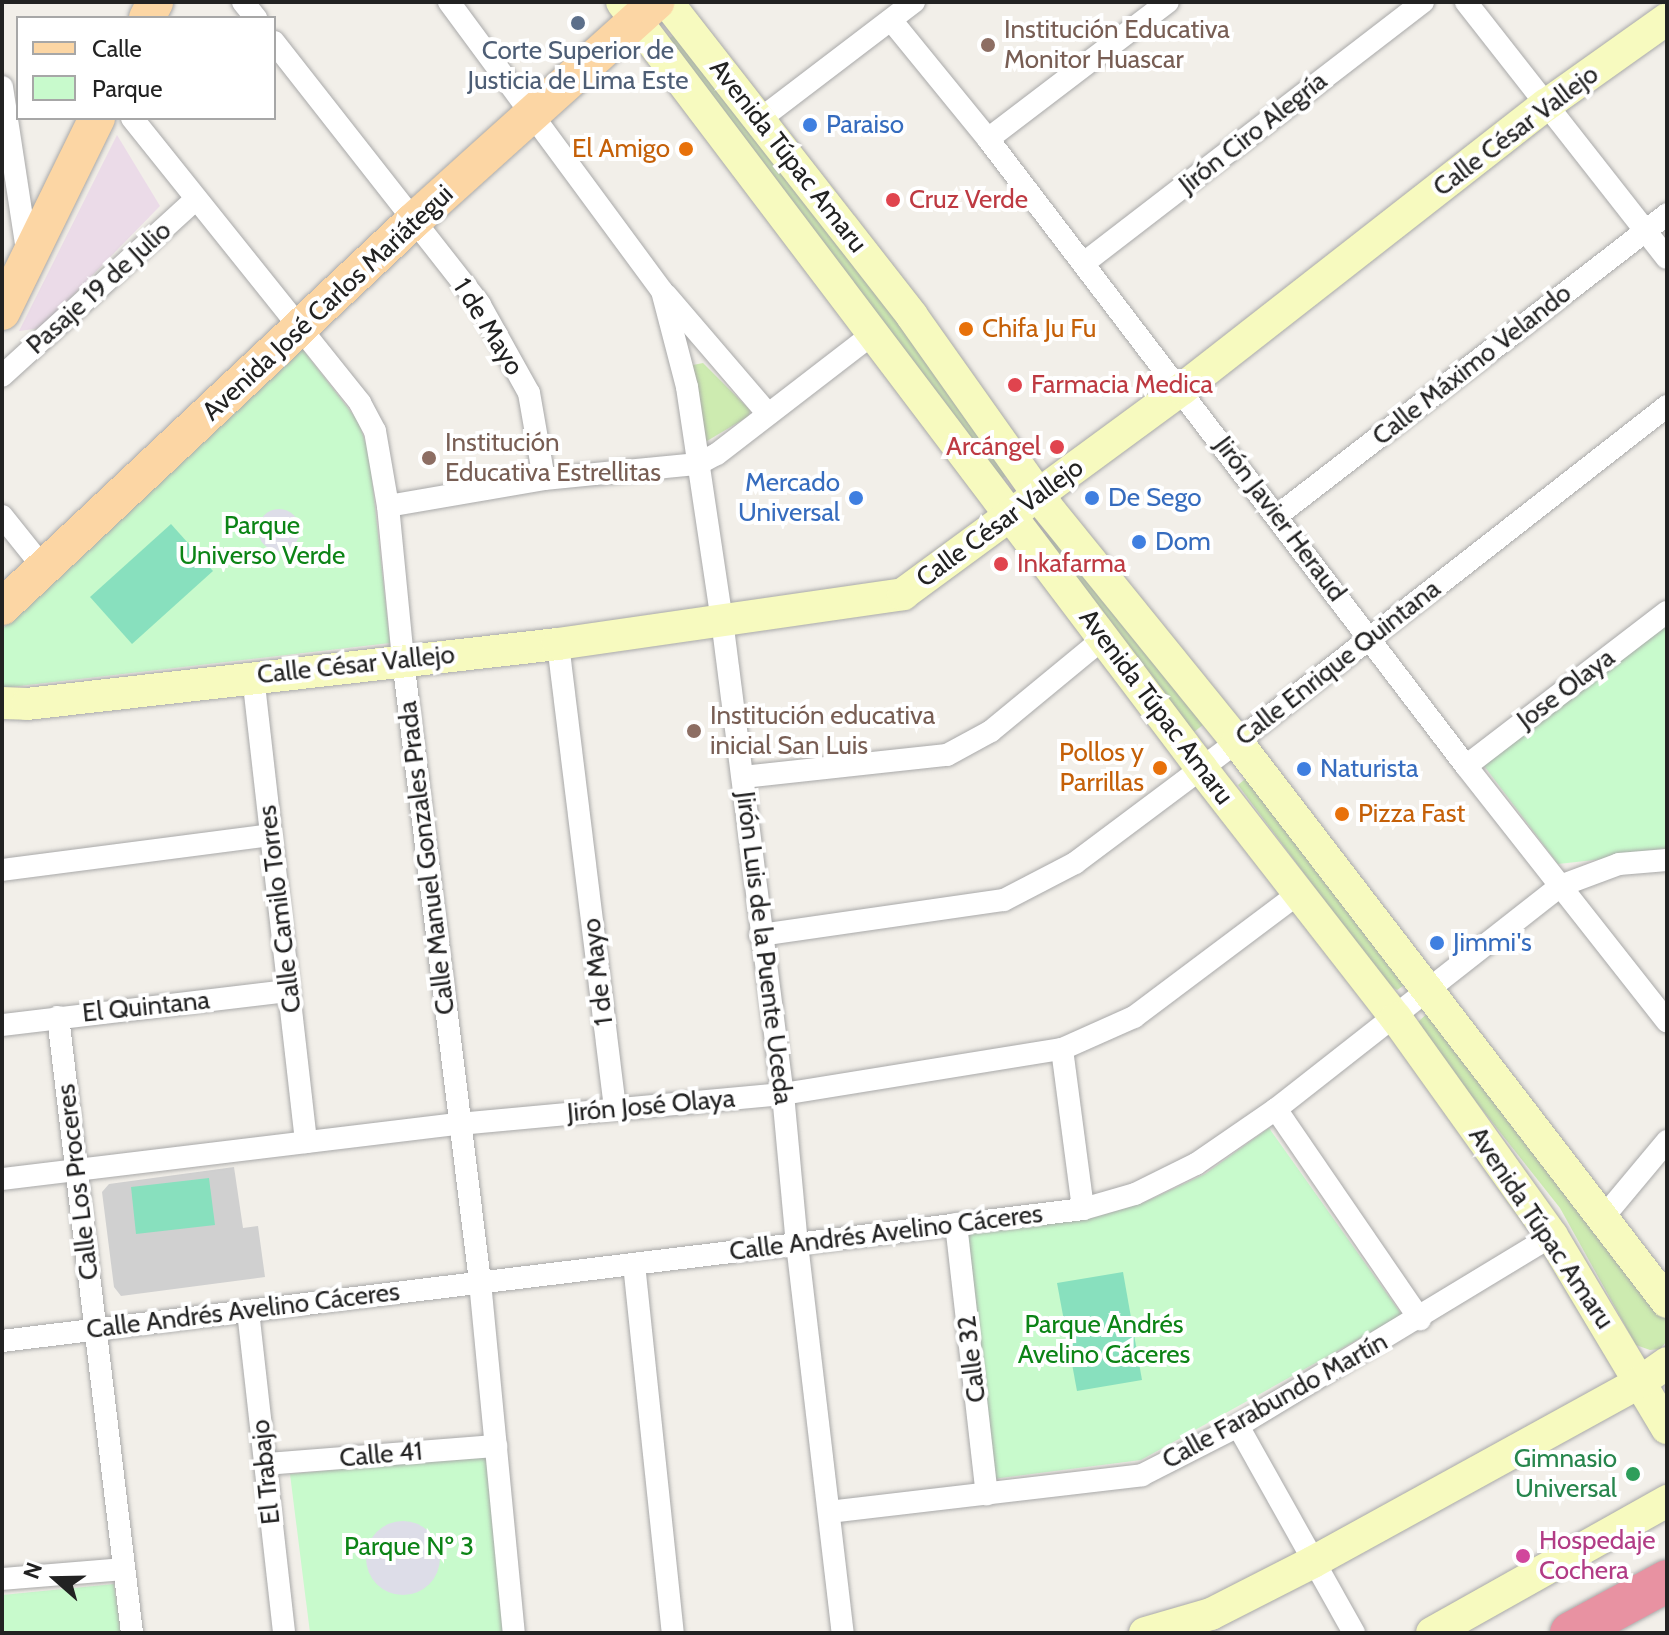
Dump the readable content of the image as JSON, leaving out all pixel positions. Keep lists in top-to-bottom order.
{
  "streets": {
    "main road": ["Avenida José Carlos Mariátegui"],
    "street": [
      "Calle César Vallejo",
      "Jirón Ciro Alegría",
      "Avenida Túpac Amaru",
      "Pasaje 19 de Julio",
      "1 de Mayo",
      "Calle Máximo Velando",
      "Jirón Javier Heraud",
      "Calle Enrique Quintana",
      "Jose Olaya",
      "Calle Manuel Gonzales Prada",
      "Calle Camilo Torres",
      "Jirón Luis de la Puente Uceda",
      "El Quintana",
      "Jirón José Olaya",
      "Calle Los Proceres",
      "Calle Andrés Avelino Cáceres",
      "Calle 32",
      "Calle Farabundo Martín",
      "Calle 41",
      "El Trabajo"
    ]
  },
  "crossings": [
    ["Calle César Vallejo", "Avenida Túpac Amaru"],
    ["Calle César Vallejo", "1 de Mayo"],
    ["Calle César Vallejo", "Jirón Javier Heraud"],
    ["Calle César Vallejo", "Calle Manuel Gonzales Prada"],
    ["Calle César Vallejo", "Calle Camilo Torres"],
    ["Calle César Vallejo", "Jirón Luis de la Puente Uceda"],
    ["Jirón Ciro Alegría", "Jirón Javier Heraud"],
    ["Avenida Túpac Amaru", "Avenida José Carlos Mariátegui"],
    ["Avenida Túpac Amaru", "Calle Enrique Quintana"],
    ["Avenida Túpac Amaru", "Jirón José Olaya"],
    ["Avenida Túpac Amaru", "Calle Andrés Avelino Cáceres"],
    ["Avenida Túpac Amaru", "Calle Farabundo Martín"],
    ["Pasaje 19 de Julio", "Calle Manuel Gonzales Prada"],
    ["Avenida José Carlos Mariátegui", "1 de Mayo"],
    ["Avenida José Carlos Mariátegui", "Calle Manuel Gonzales Prada"],
    ["Avenida José Carlos Mariátegui", "Jirón Luis de la Puente Uceda"],
    ["1 de Mayo", "Jirón José Olaya"],
    ["Calle Máximo Velando", "Jirón Javier Heraud"],
    ["Jirón Javier Heraud", "Calle Enrique Quintana"],
    ["Jirón Javier Heraud", "Jose Olaya"],
    ["Jirón Javier Heraud", "Calle Andrés Avelino Cáceres"],
    ["Calle Enrique Quintana", "Jirón Luis de la Puente Uceda"],
    ["Calle Manuel Gonzales Prada", "Jirón José Olaya"],
    ["Calle Manuel Gonzales Prada", "Calle Andrés Avelino Cáceres"],
    ["Calle Manuel Gonzales Prada", "Calle 41"],
    ["Calle Camilo Torres", "El Quintana"],
    ["Calle Camilo Torres", "Jirón José Olaya"],
    ["Jirón Luis de la Puente Uceda", "Jirón José Olaya"],
    ["Jirón Luis de la Puente Uceda", "Calle Andrés Avelino Cáceres"],
    ["Jirón Luis de la Puente Uceda", "Calle Farabundo Martín"],
    ["El Quintana", "Calle Los Proceres"],
    ["Jirón José Olaya", "Calle Los Proceres"],
    ["Calle Los Proceres", "Calle Andrés Avelino Cáceres"],
    ["Calle Andrés Avelino Cáceres", "Calle 32"],
    ["Calle Andrés Avelino Cáceres", "El Trabajo"],
    ["Calle 32", "Calle Farabundo Martín"],
    ["Calle 41", "El Trabajo"]
  ],
  "parks": ["Parque Universo Verde", "Parque Andrés Avelino Cáceres", "Parque Nº 3"],
  "places": [
    "Corte Superior de Justicia de Lima Este",
    "Institución Educativa Monitor Huascar",
    "Paraiso",
    "El Amigo",
    "Cruz Verde",
    "Chifa Ju Fu",
    "Farmacia Medica",
    "Arcángel",
    "Institución Educativa Estrellitas",
    "Mercado Universal",
    "De Sego",
    "Dom",
    "Inkafarma",
    "Institución educativa inicial San Luis",
    "Pollos y Parrillas",
    "Naturista",
    "Pizza Fast",
    "Jimmi's",
    "Gimnasio Universal",
    "Hospedaje Cochera"
  ],
  "legend": ["Calle", "Parque"],
  "north": "left"
}
